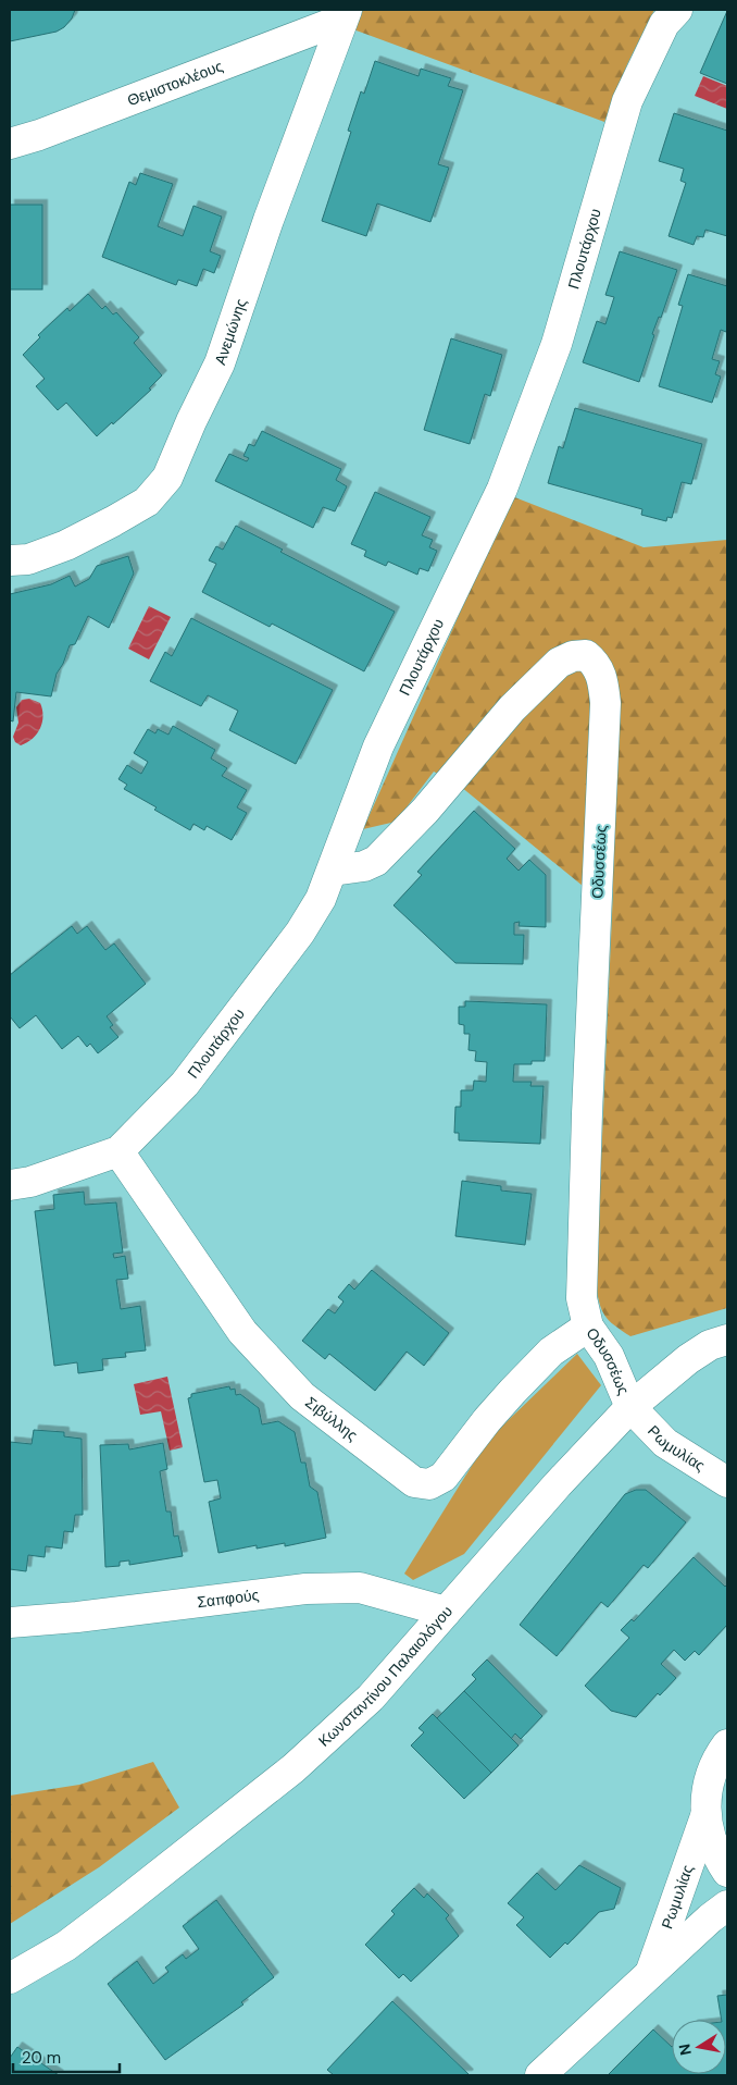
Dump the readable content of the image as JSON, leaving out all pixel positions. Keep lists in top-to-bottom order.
{
  "streets": {
    "street": [
      "Θεμιστοκλέους",
      "Πλουτάρχου",
      "Ανεμώνης",
      "Οδυσσέως",
      "Σιβύλλης",
      "Ρωμυλίας",
      "Σαπφούς",
      "Κωνσταντίνου Παλαιολόγου"
    ]
  },
  "crossings": [
    ["Θεμιστοκλέους", "Ανεμώνης"],
    ["Πλουτάρχου", "Οδυσσέως"],
    ["Πλουτάρχου", "Σιβύλλης"],
    ["Οδυσσέως", "Σιβύλλης"],
    ["Οδυσσέως", "Ρωμυλίας"],
    ["Οδυσσέως", "Κωνσταντίνου Παλαιολόγου"],
    ["Ρωμυλίας", "Κωνσταντίνου Παλαιολόγου"],
    ["Σαπφούς", "Κωνσταντίνου Παλαιολόγου"]
  ],
  "scale_bar": "20 m",
  "north": "left"
}
